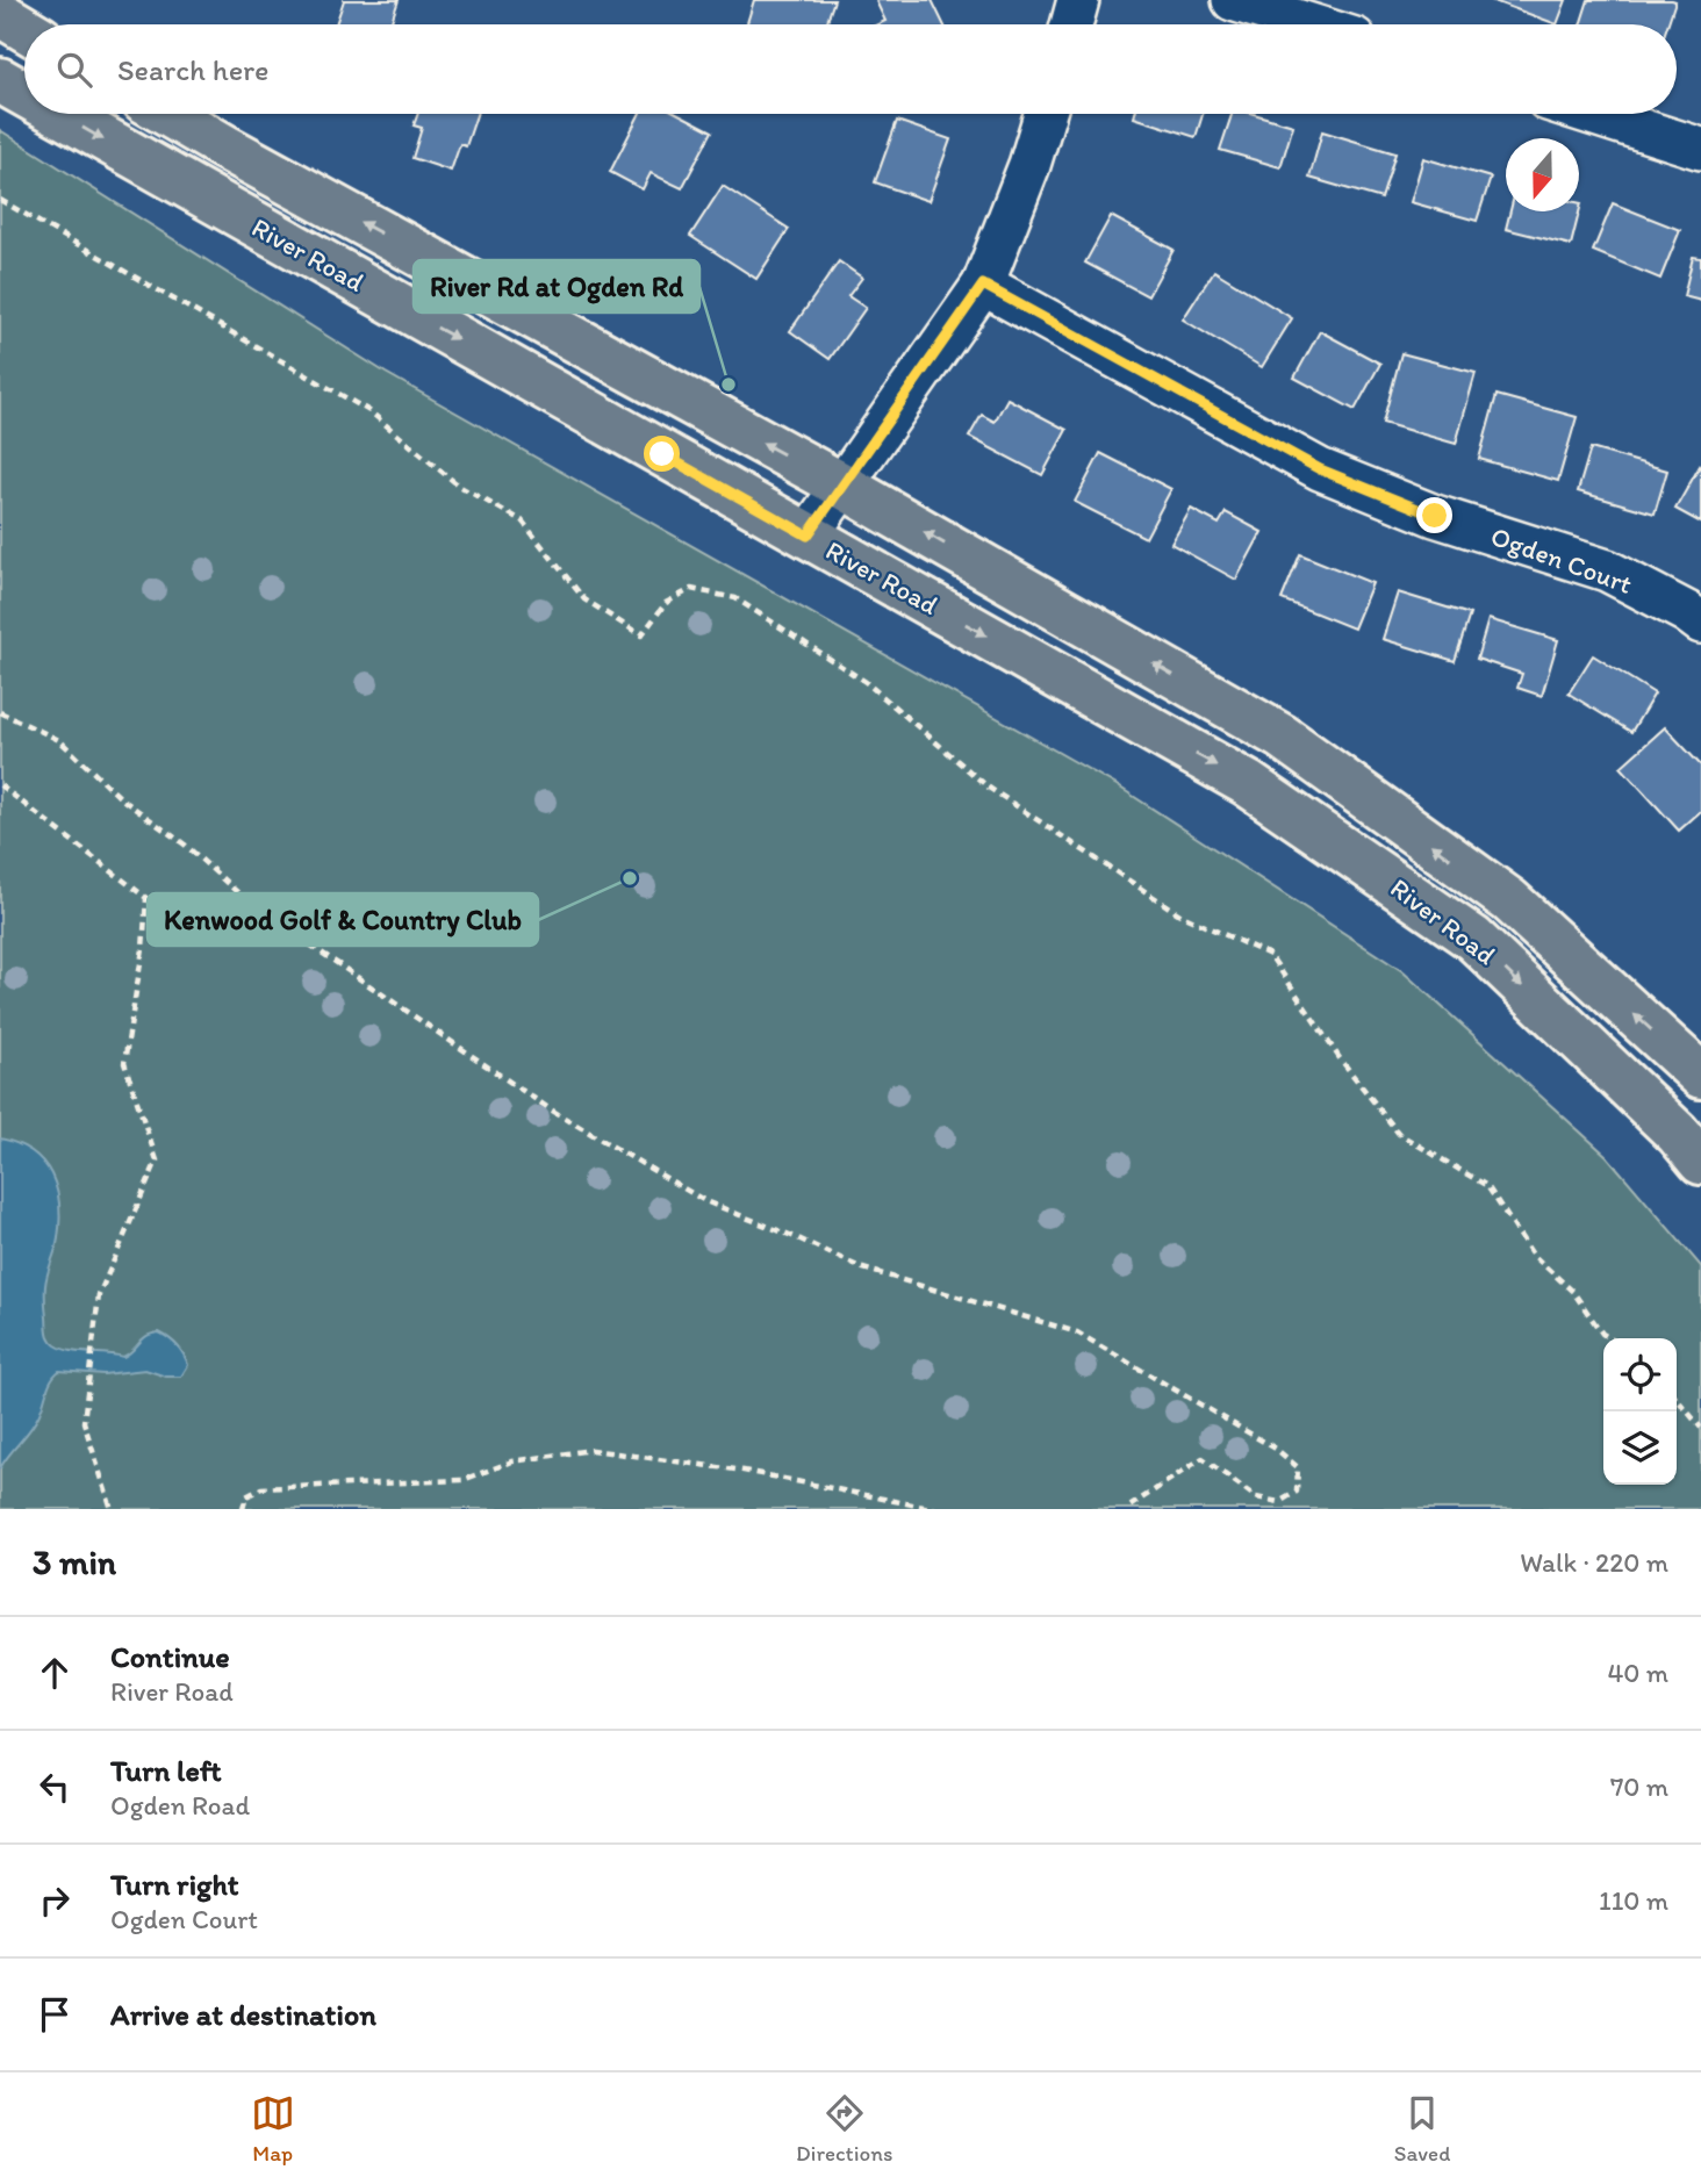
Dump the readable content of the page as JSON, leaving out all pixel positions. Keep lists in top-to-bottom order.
{
  "streets": {
    "main road": ["River Road"],
    "street": ["Ogden Court"]
  },
  "places": ["River Rd at Ogden Rd", "Kenwood Golf & Country Club"],
  "north": "bottom",
  "page": {
    "search": "Search here",
    "heading": ["3 min", "Walk · 220 m"],
    "list": [
      ["Continue", "River Road", "40 m"],
      ["Turn left", "Ogden Road", "70 m"],
      ["Turn right", "Ogden Court", "110 m"],
      "Arrive at destination"
    ],
    "nav": ["Map", "Directions", "Saved"]
  }
}
